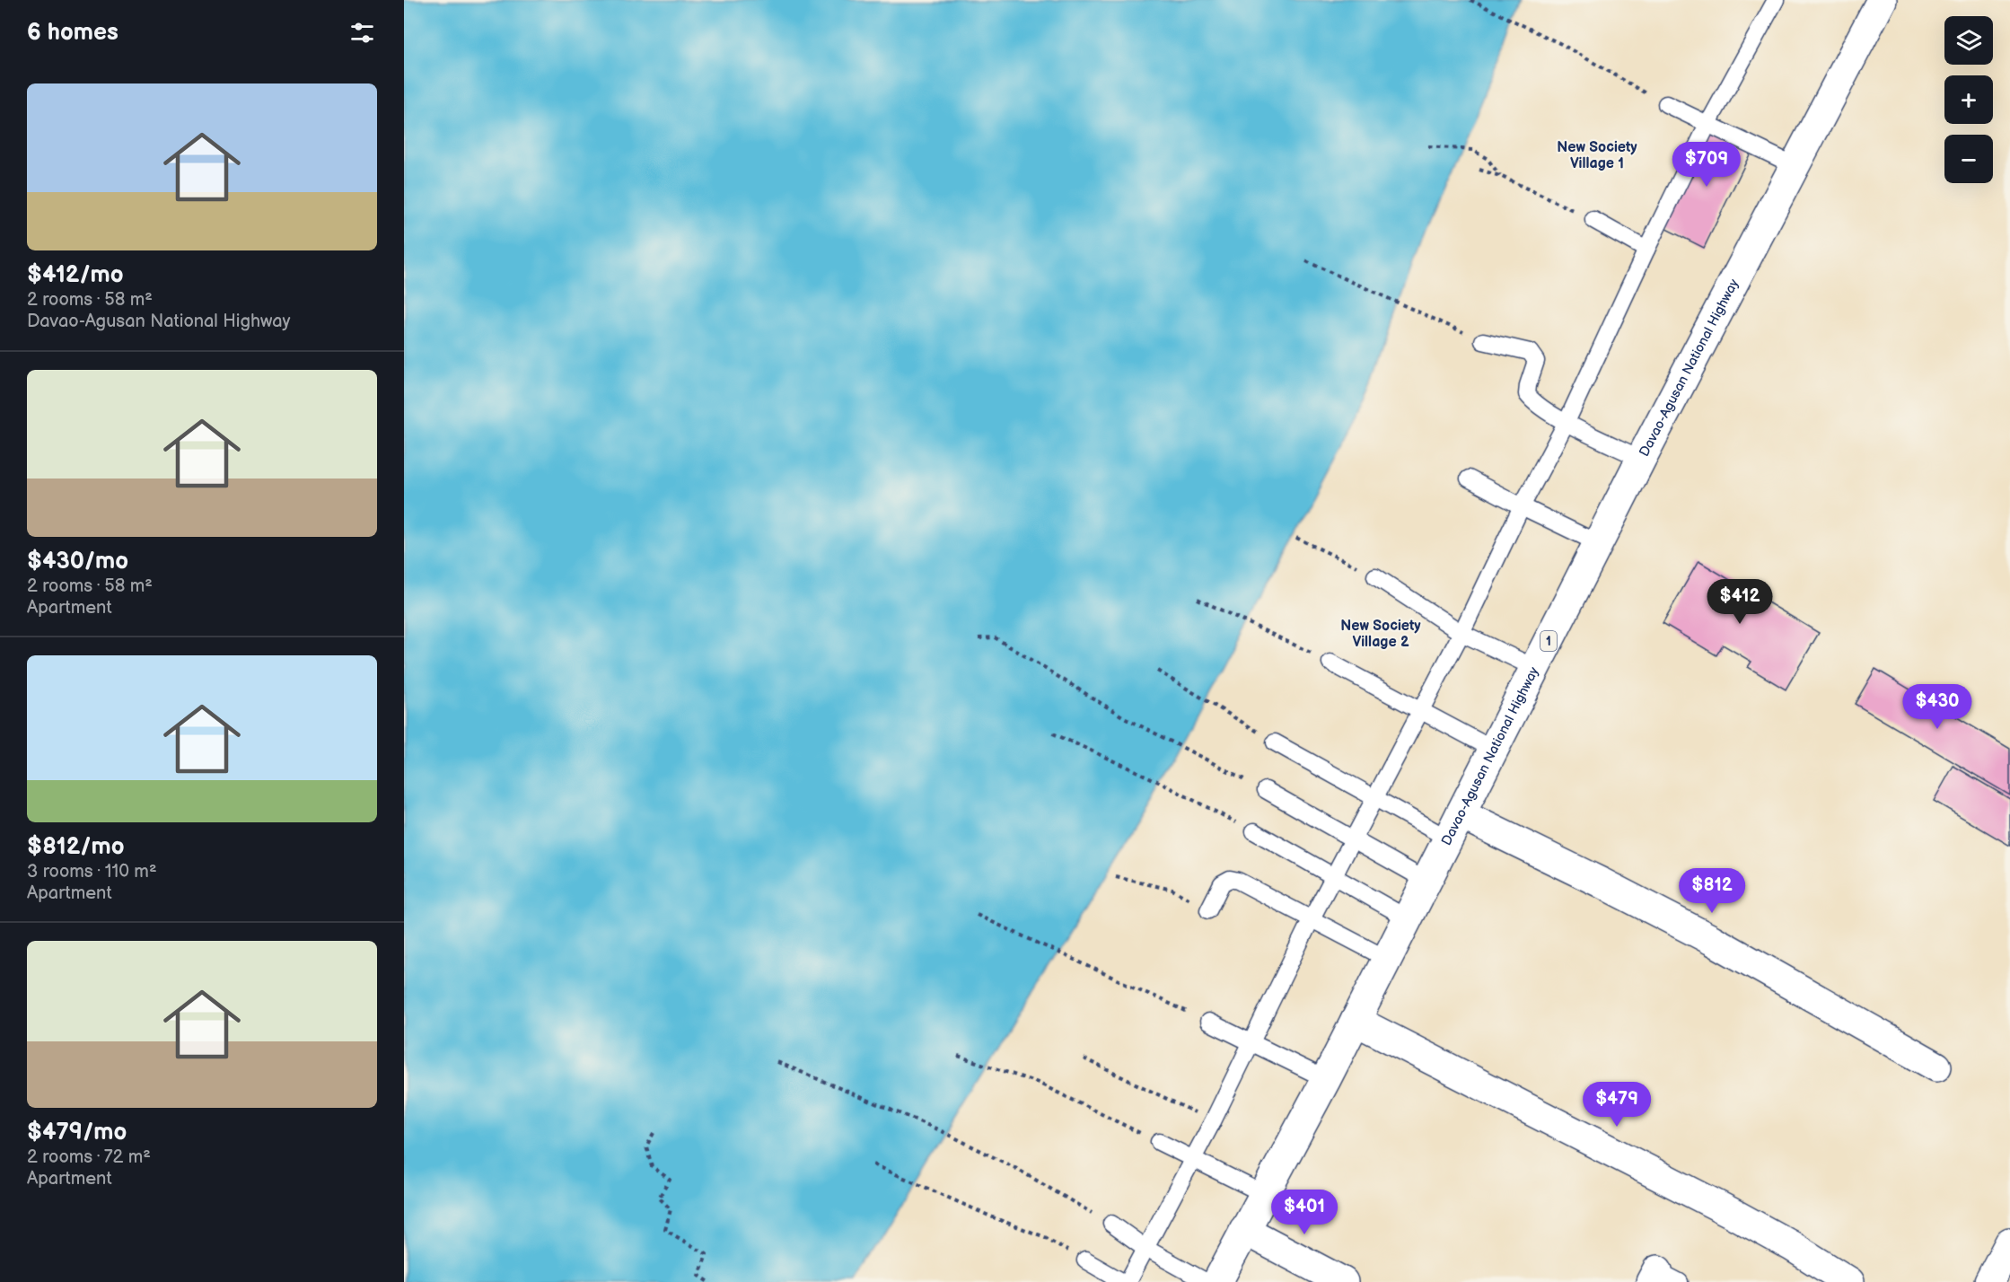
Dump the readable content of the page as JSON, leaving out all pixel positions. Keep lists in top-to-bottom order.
{
  "streets": {
    "main road": ["Davao-Agusan National Highway", "1"]
  },
  "districts": ["New Society Village 1", "New Society Village 2"],
  "page": {
    "heading": "6 homes",
    "map_buttons": ["+", "−"],
    "list": [
      {
        "name": "$412/mo",
        "note": "2 rooms · 58 m² · Davao-Agusan National Highway"
      },
      {
        "name": "$430/mo",
        "note": "2 rooms · 58 m² · Apartment"
      },
      {
        "name": "$812/mo",
        "note": "3 rooms · 110 m² · Apartment"
      },
      {
        "name": "$479/mo",
        "note": "2 rooms · 72 m² · Apartment"
      }
    ],
    "price": [
      "$709",
      "$412",
      "$430",
      "$812",
      "$479",
      "$401"
    ]
  }
}
